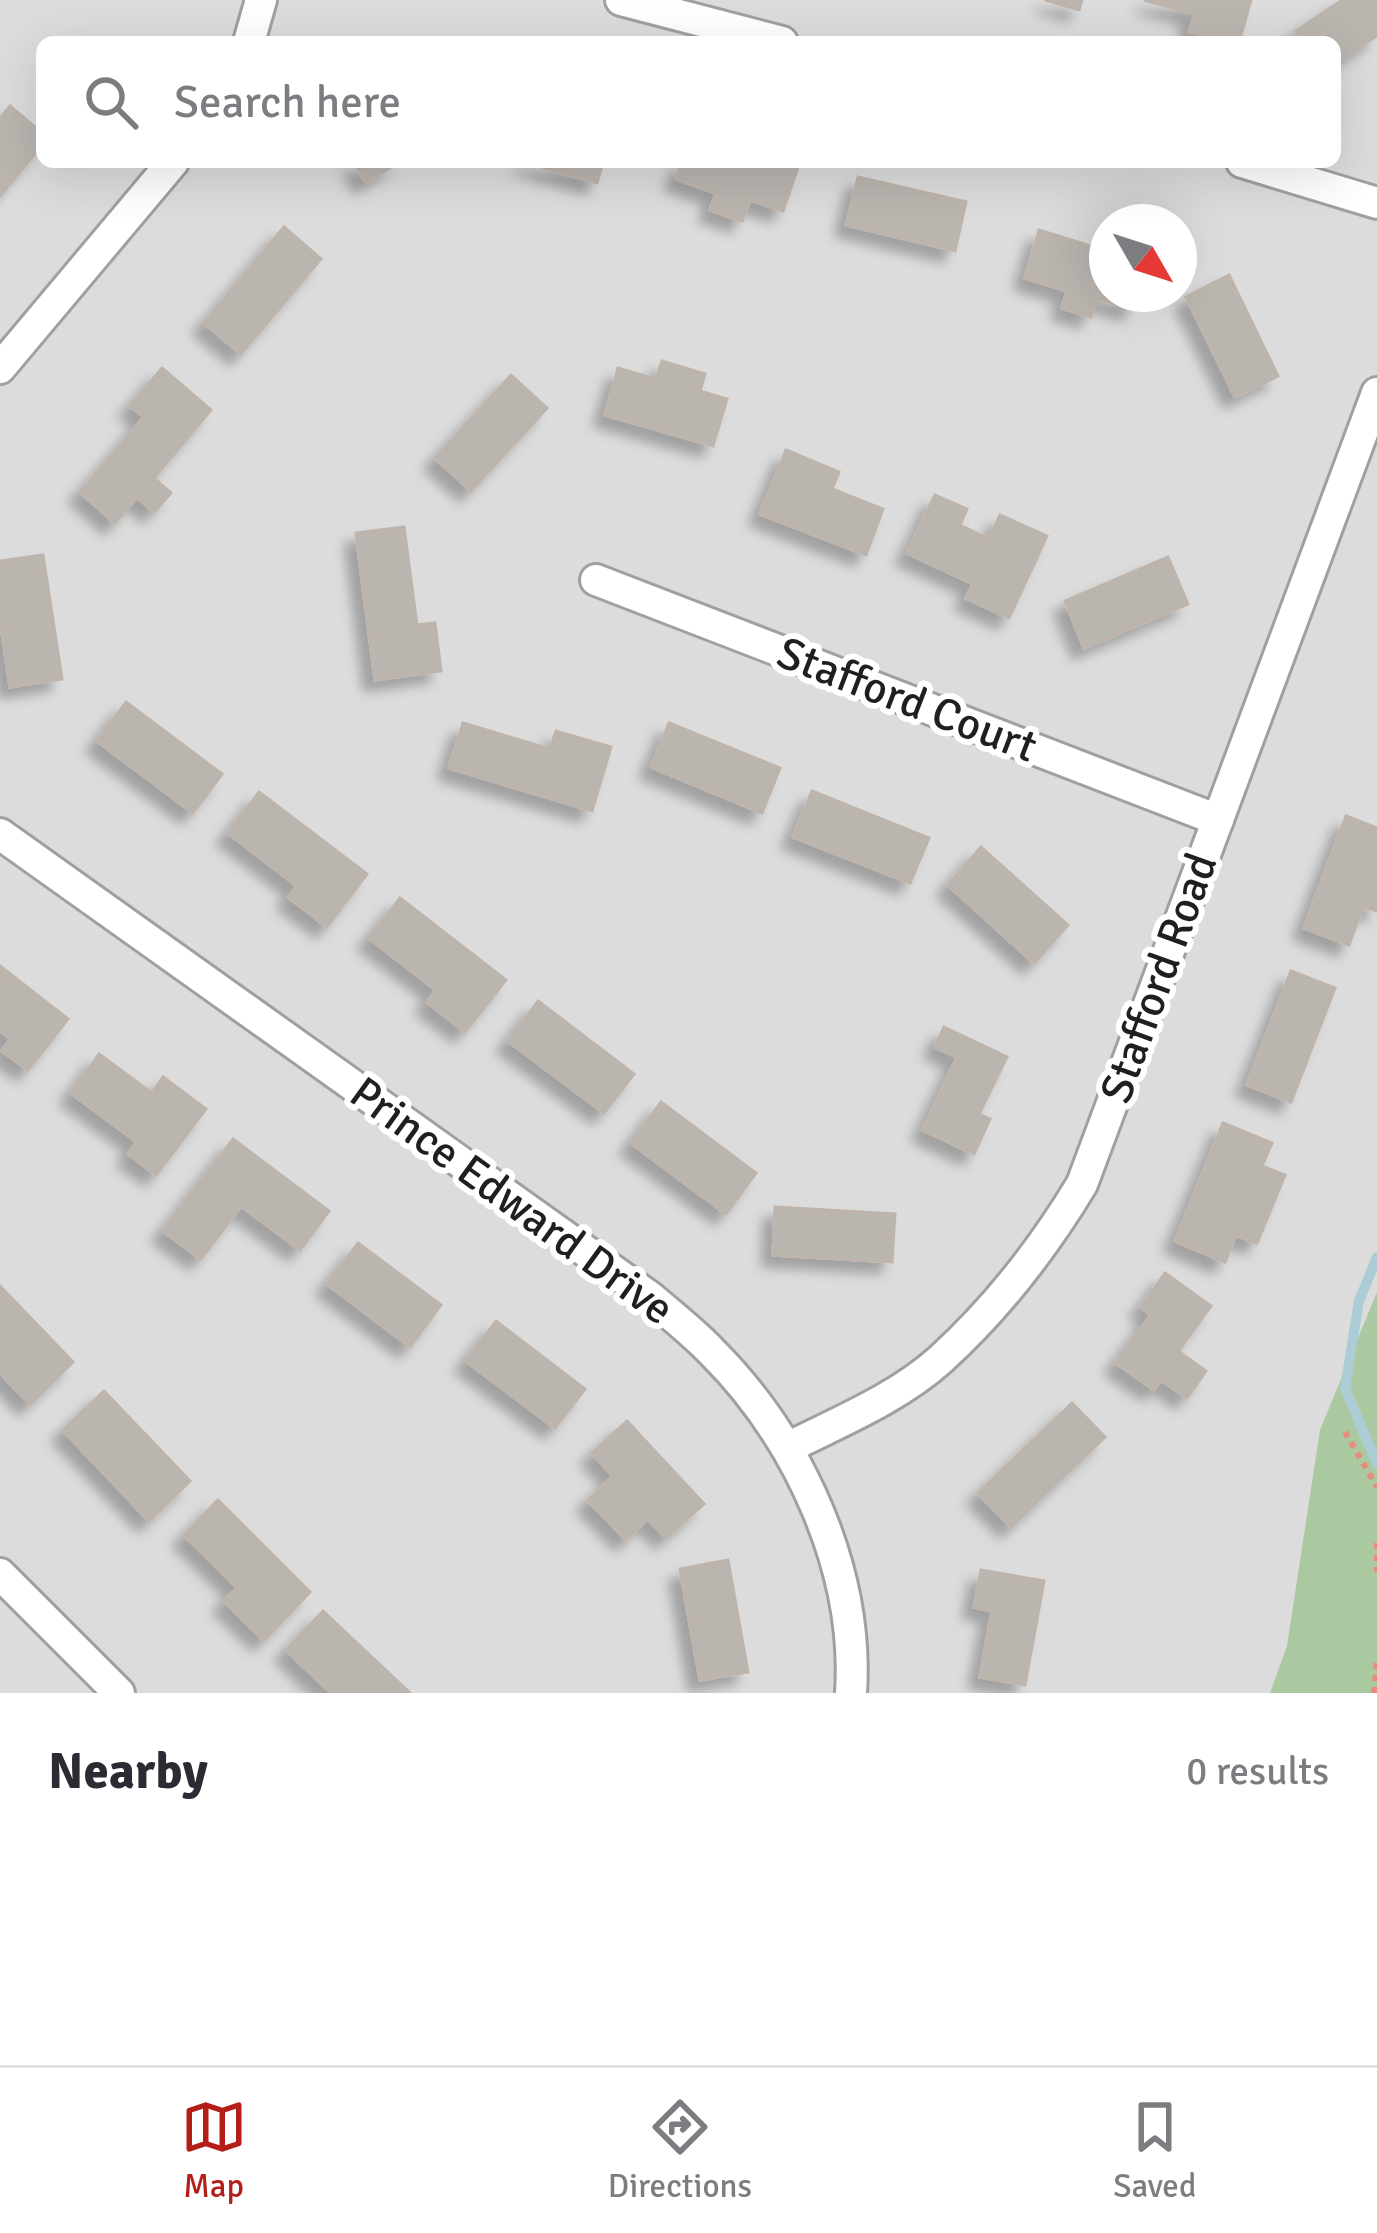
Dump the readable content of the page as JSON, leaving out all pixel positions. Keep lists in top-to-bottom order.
{
  "streets": {
    "street": ["Stafford Court", "Stafford Road", "Prince Edward Drive"]
  },
  "crossings": [
    ["Stafford Court", "Stafford Road"],
    ["Stafford Road", "Prince Edward Drive"]
  ],
  "north": "bottom right",
  "page": {
    "search": "Search here",
    "heading": ["Nearby", "0 results"],
    "nav": ["Map", "Directions", "Saved"]
  }
}
